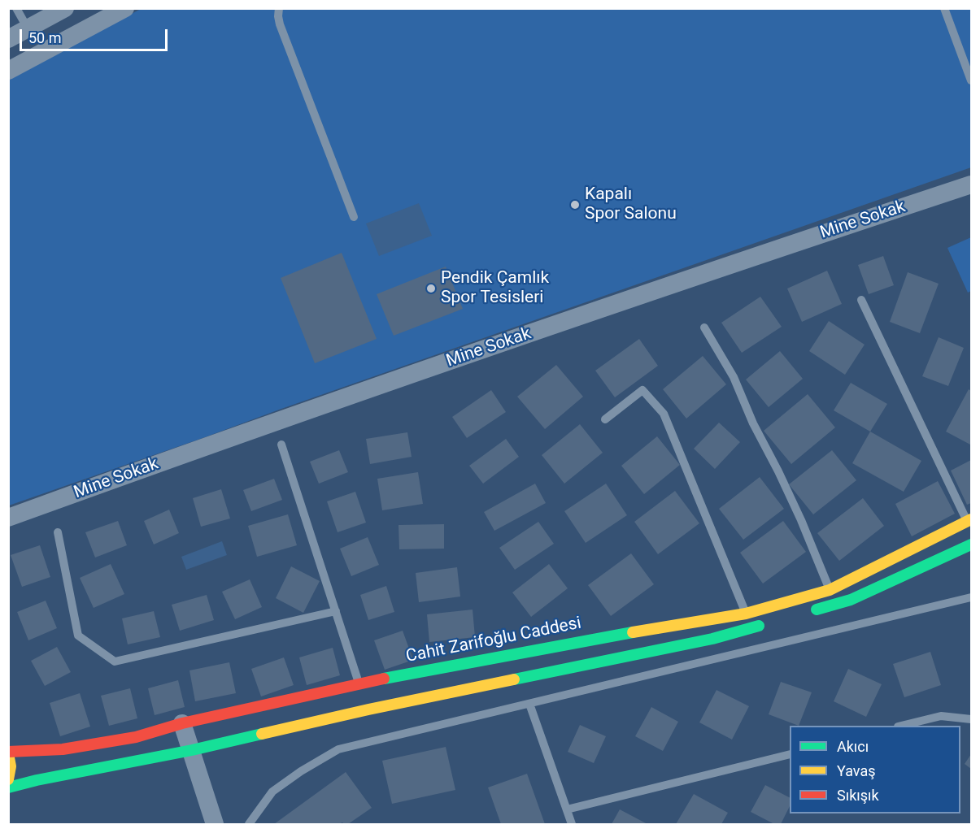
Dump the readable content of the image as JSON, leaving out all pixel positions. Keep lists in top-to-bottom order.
{
  "streets": {
    "main road": ["Cahit Zarifoğlu Caddesi"],
    "street": ["Mine Sokak"]
  },
  "places": ["Kapalı Spor Salonu", "Pendik Çamlık Spor Tesisleri"],
  "legend": ["Akıcı", "Yavaş", "Sıkışık"],
  "scale_bar": "50 m"
}
